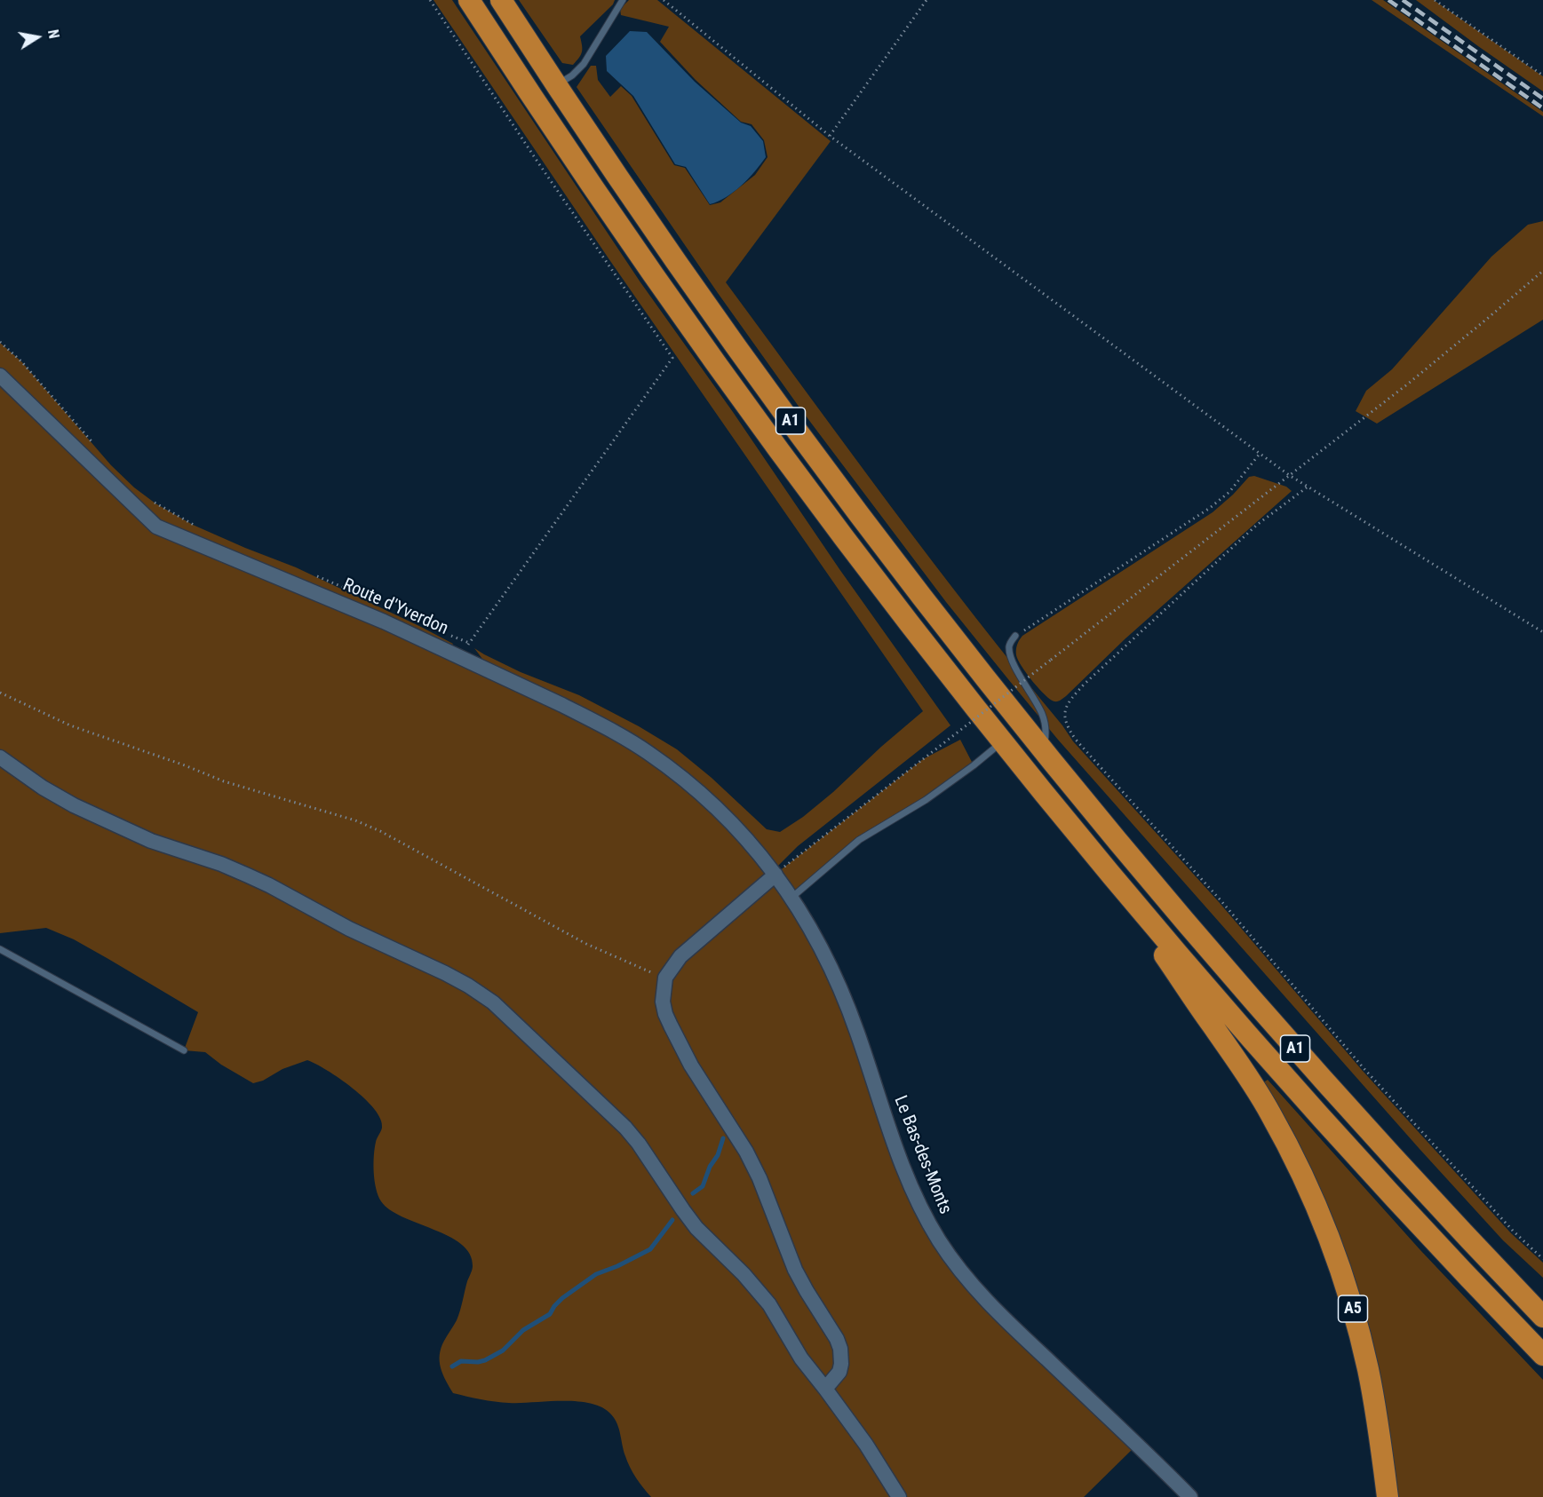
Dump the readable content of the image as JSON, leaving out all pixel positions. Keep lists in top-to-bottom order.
{
  "streets": {
    "highway": ["A1", "A5"],
    "street": ["Route d'Yverdon", "Le Bas-des-Monts"]
  },
  "crossings": [
    ["A1", "A5"],
    ["Route d'Yverdon", "Le Bas-des-Monts"]
  ],
  "north": "right"
}
